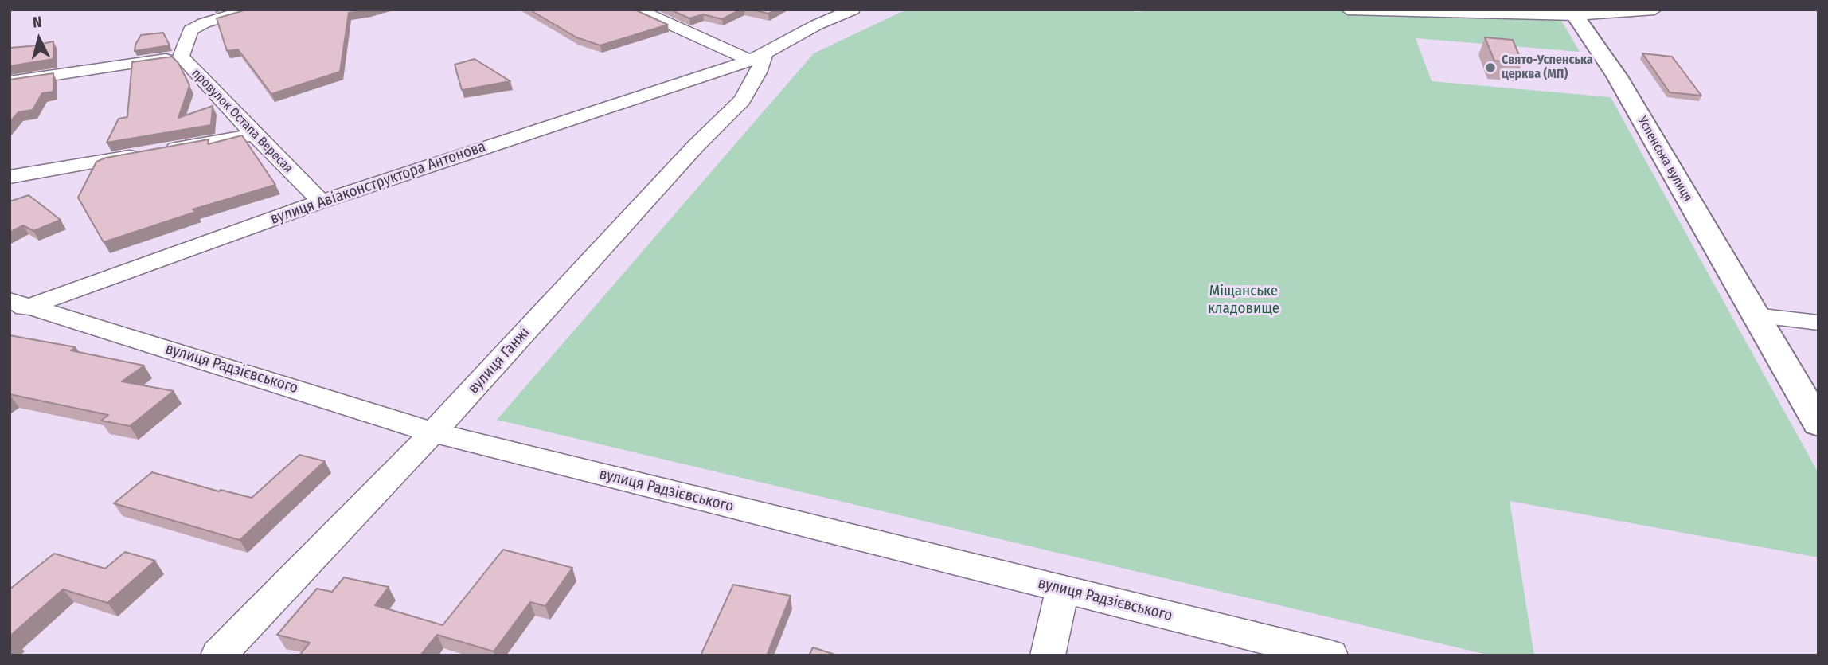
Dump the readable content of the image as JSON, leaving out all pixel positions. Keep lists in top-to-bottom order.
{
  "streets": {
    "street": [
      "провулок Остапа Вересая",
      "Успенська вулиця",
      "вулиця Авіаконструктора Антонова",
      "вулиця Ганжі",
      "вулиця Радзієвського"
    ]
  },
  "crossings": [
    ["провулок Остапа Вересая", "вулиця Авіаконструктора Антонова"],
    ["вулиця Авіаконструктора Антонова", "вулиця Ганжі"],
    ["вулиця Авіаконструктора Антонова", "вулиця Радзієвського"],
    ["вулиця Ганжі", "вулиця Радзієвського"]
  ],
  "parks": ["Міщанське кладовище"],
  "places": ["Свято-Успенська церква (МП)"],
  "north": "top"
}
